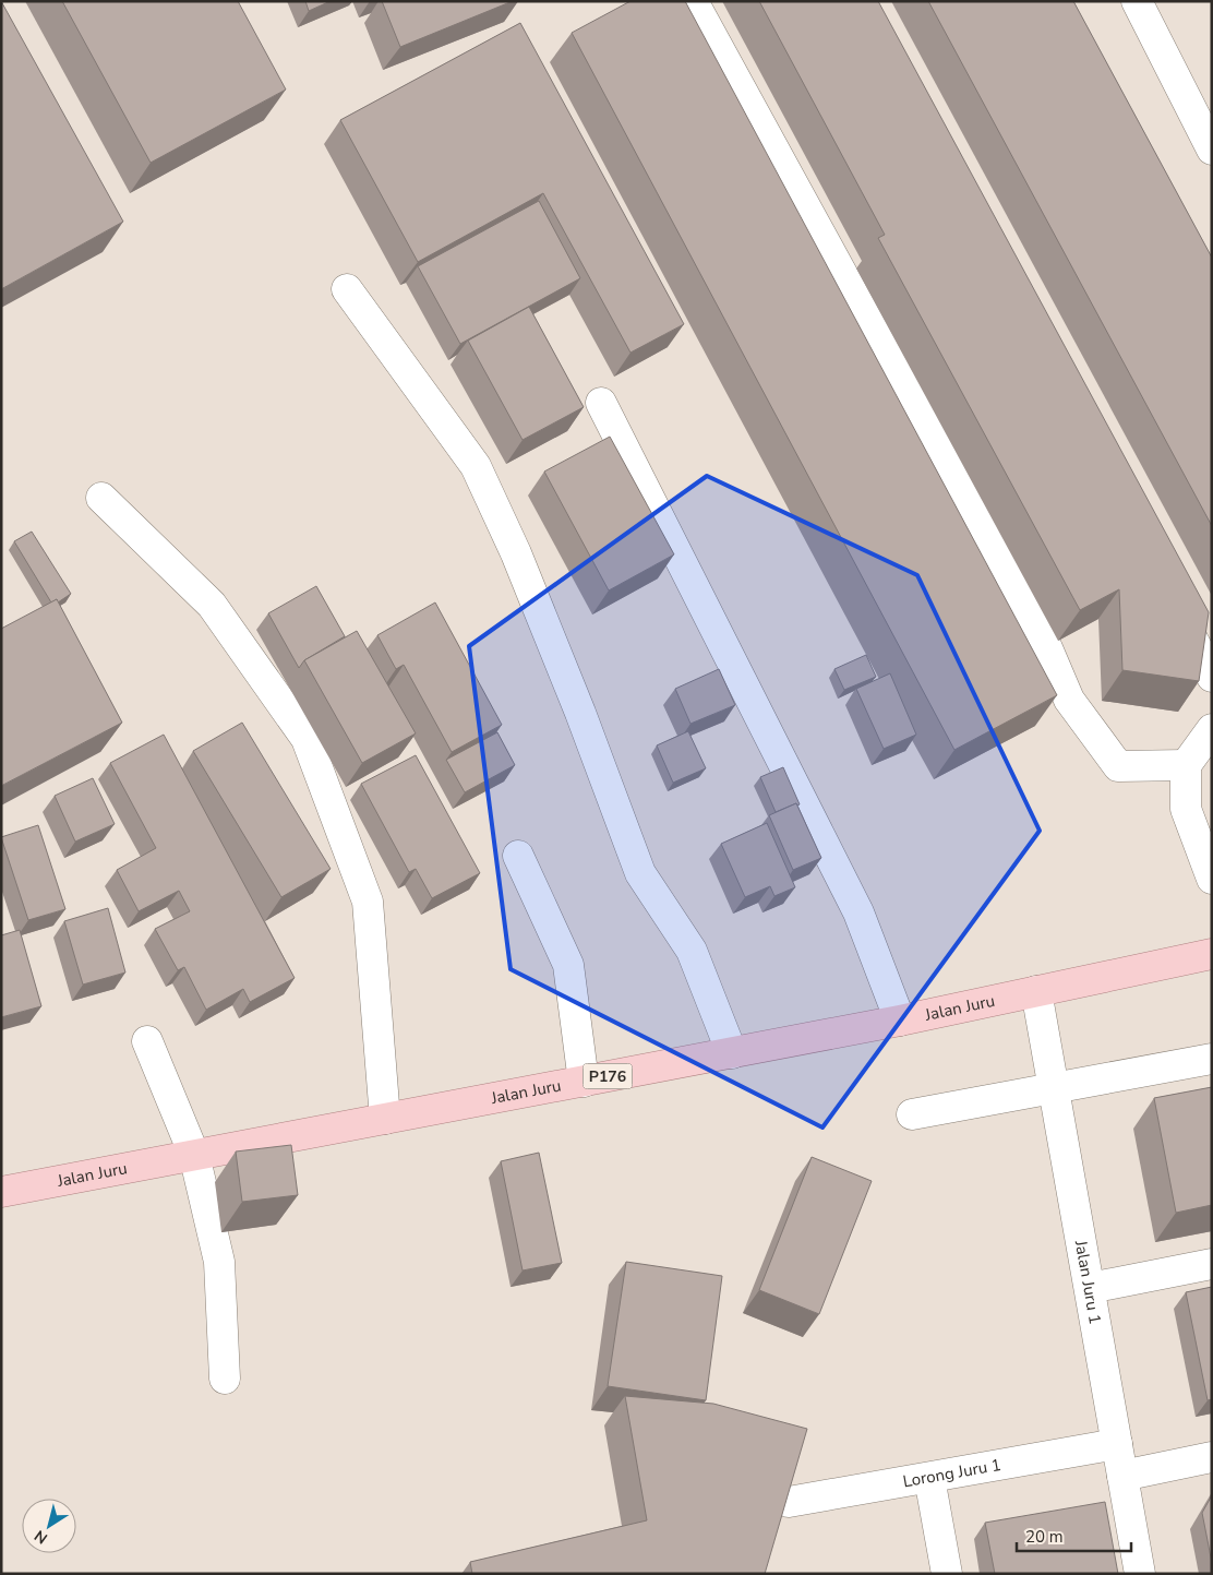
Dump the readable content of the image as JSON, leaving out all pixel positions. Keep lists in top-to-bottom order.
{
  "streets": {
    "main road": ["Jalan Juru", "P176"],
    "street": ["Jalan Juru 1", "Lorong Juru 1"]
  },
  "crossings": [
    ["Jalan Juru", "Jalan Juru 1"],
    ["Jalan Juru 1", "Lorong Juru 1"]
  ],
  "scale_bar": "20 m",
  "north": "bottom left"
}
